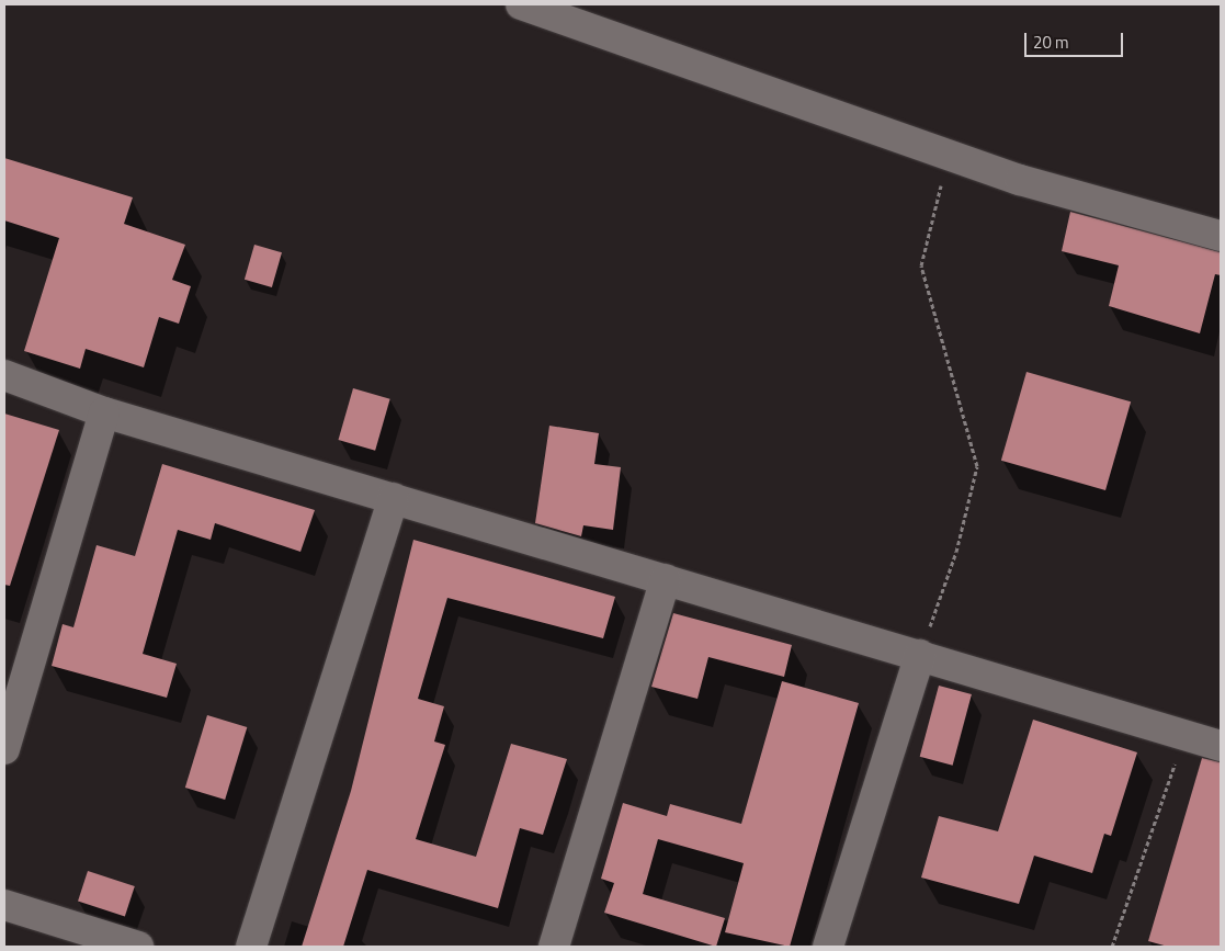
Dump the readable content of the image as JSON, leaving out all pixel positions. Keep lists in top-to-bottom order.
{
  "scale_bar": "20 m"
}
